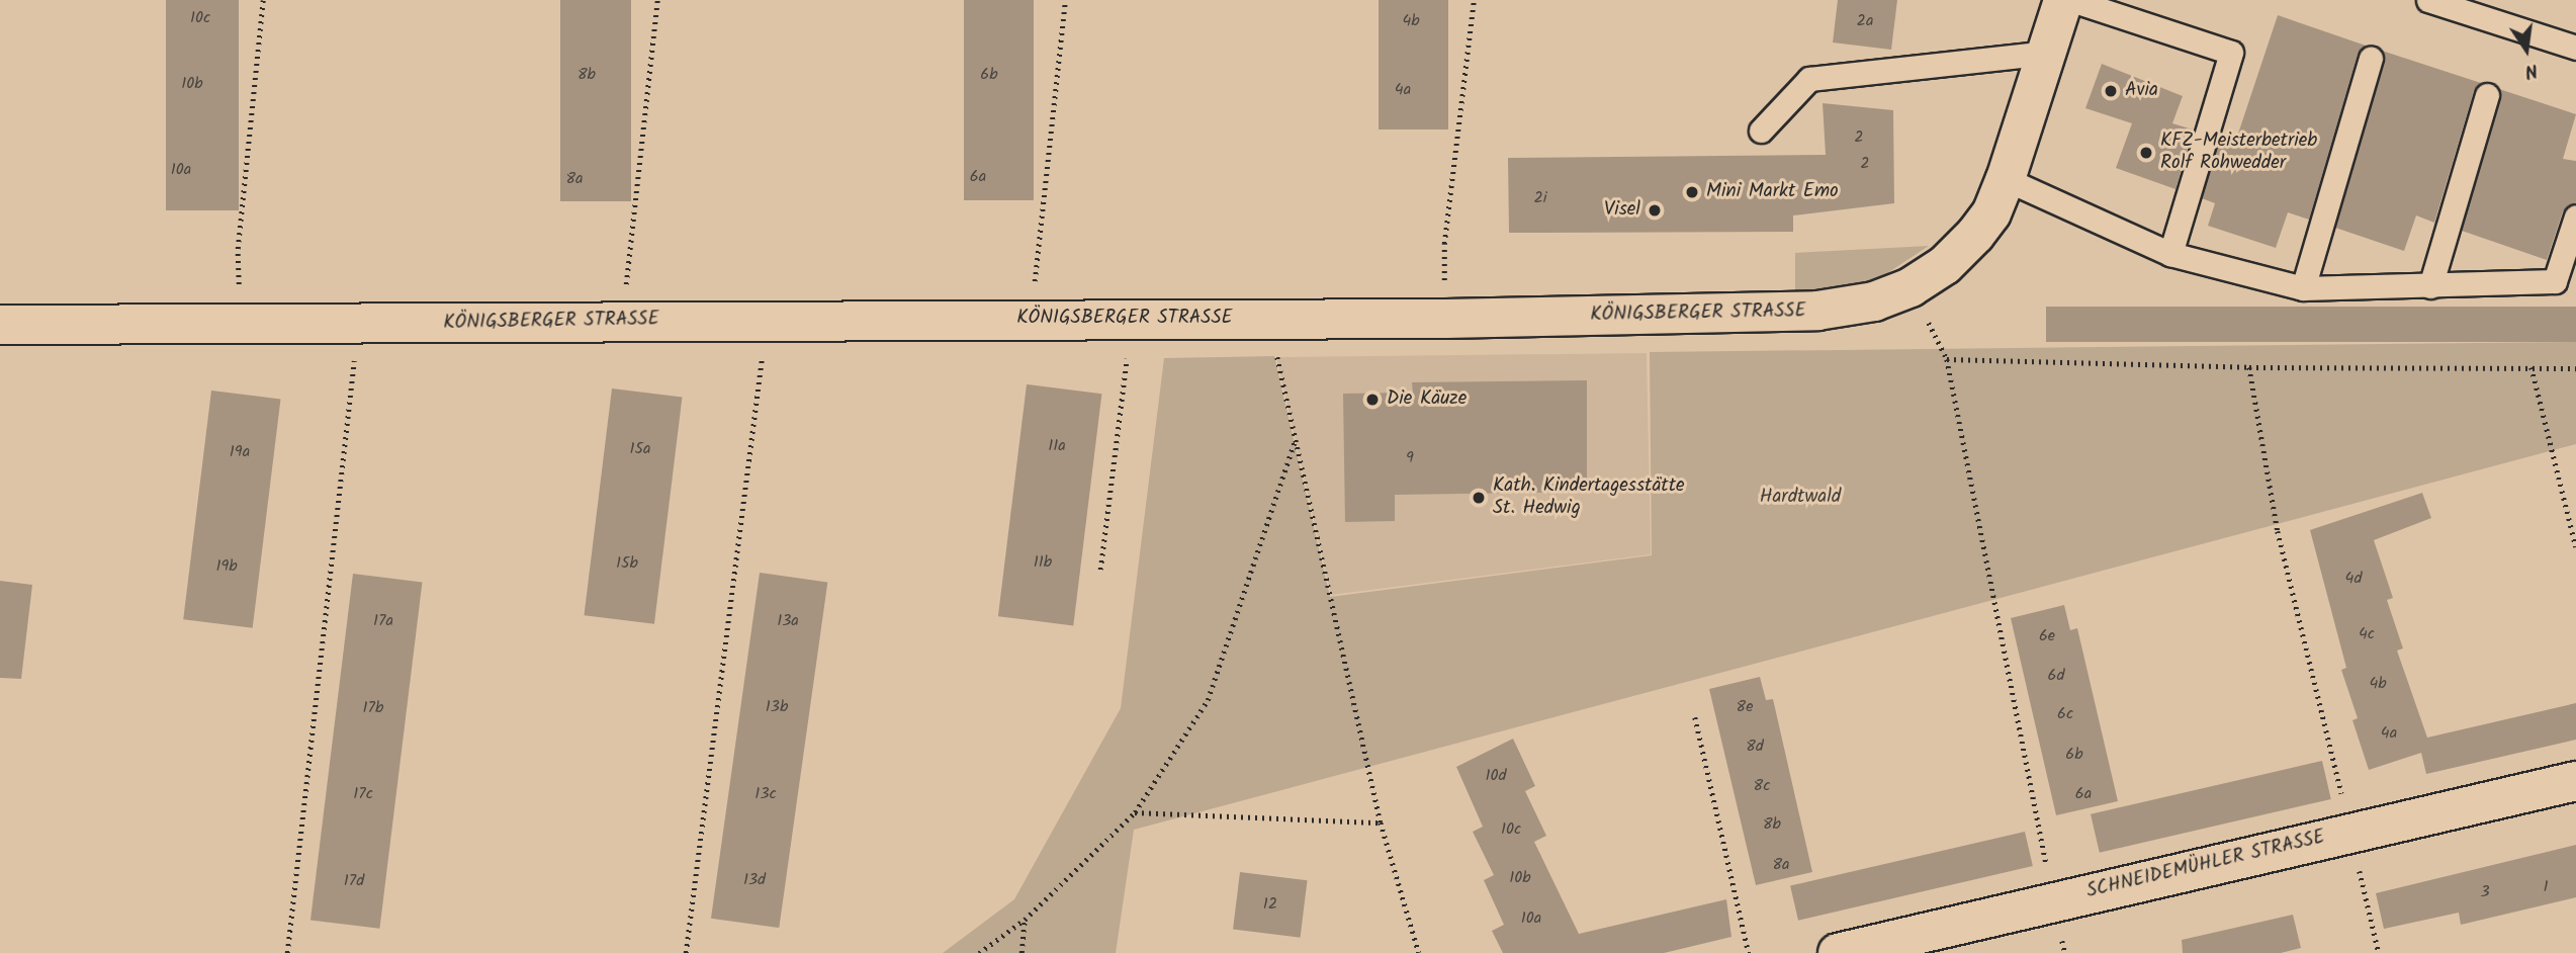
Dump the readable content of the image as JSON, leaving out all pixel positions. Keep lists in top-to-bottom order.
{
  "streets": {
    "street": ["KÖNIGSBERGER STRASSE", "SCHNEIDEMÜHLER STRASSE"]
  },
  "parks": ["Hardtwald"],
  "places": [
    "Avia",
    "KFZ-Meisterbetrieb Rolf Rohwedder",
    "Mini Markt Emo",
    "Visel",
    "Die Käuze",
    "Kath. Kindertagesstätte St. Hedwig"
  ],
  "house_numbers": [
    "10c",
    "4b",
    "2a",
    "8b",
    "6b",
    "10b",
    "4a",
    "2",
    "2",
    "10a",
    "6a",
    "8a",
    "2i",
    "11a",
    "15a",
    "19a",
    "9",
    "11b",
    "15b",
    "19b",
    "4d",
    "17a",
    "13a",
    "4c",
    "6e",
    "6d",
    "4b",
    "13b",
    "8e",
    "17b",
    "6c",
    "4a",
    "8d",
    "6b",
    "10d",
    "8c",
    "17c",
    "13c",
    "6a",
    "8b",
    "10c",
    "8a",
    "10b",
    "13d",
    "17d",
    "1",
    "3",
    "12",
    "10a"
  ],
  "north": "bottom"
}
